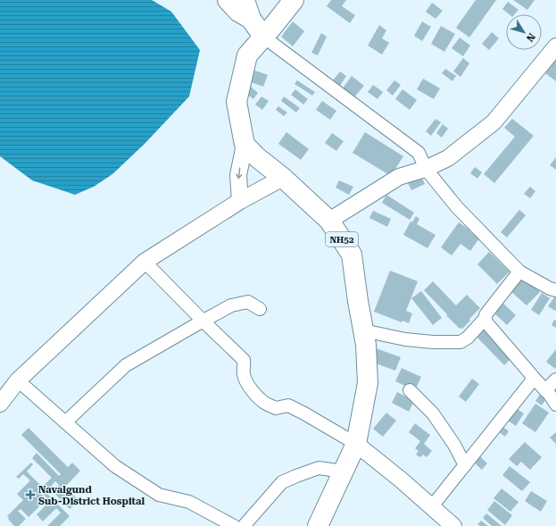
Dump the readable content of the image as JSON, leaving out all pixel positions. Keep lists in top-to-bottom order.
{
  "streets": {
    "main road": ["NH52"]
  },
  "places": {
    "health": ["Navalgund Sub-District Hospital"]
  },
  "north": "bottom right"
}
